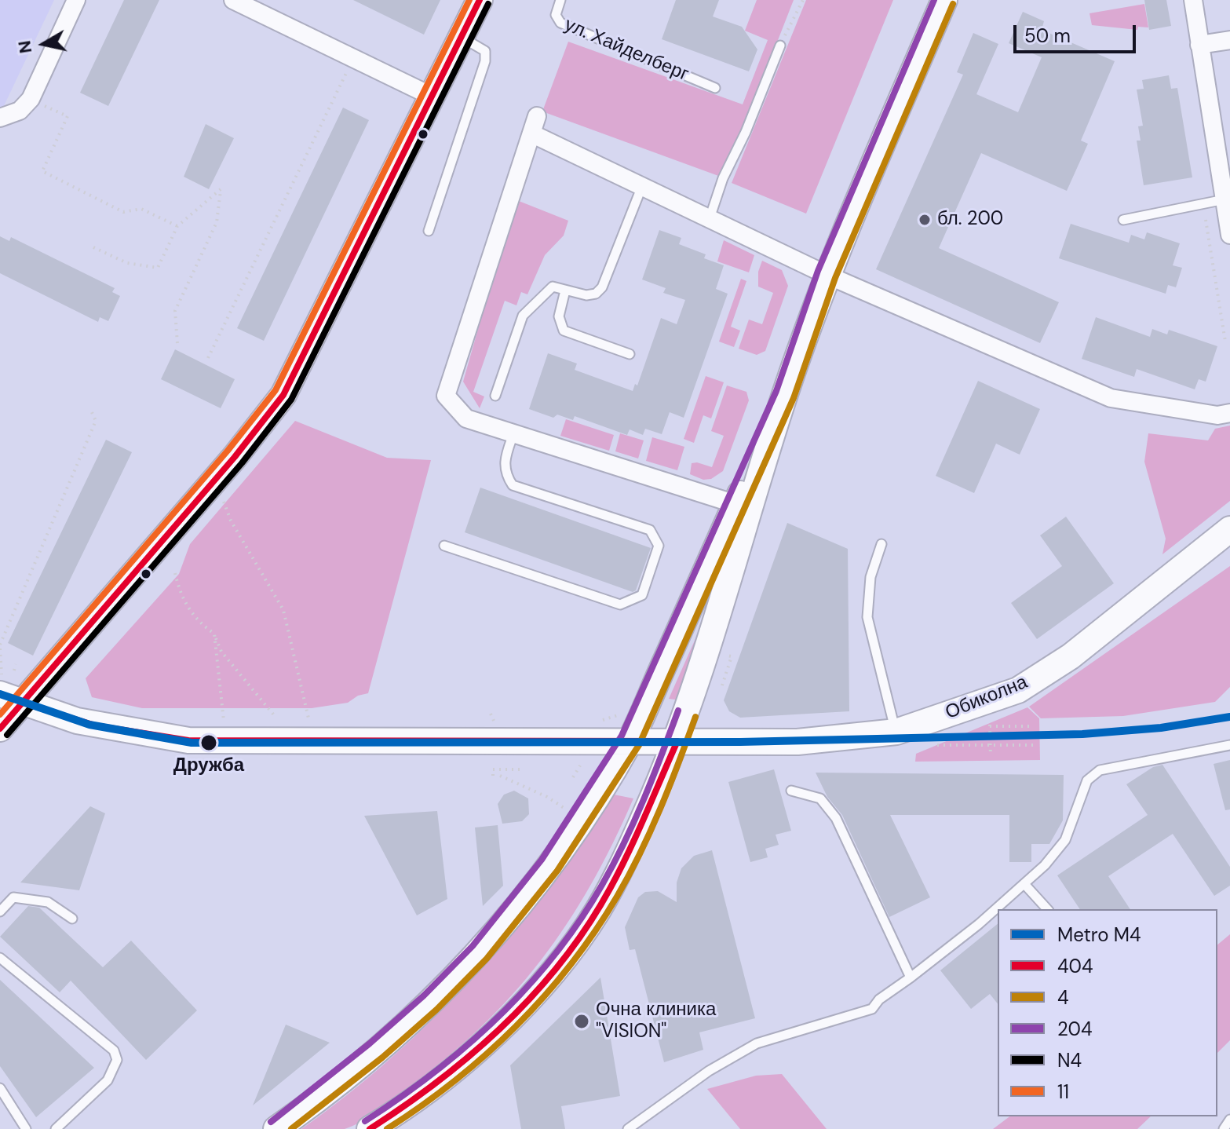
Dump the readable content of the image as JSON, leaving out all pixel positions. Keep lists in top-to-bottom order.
{
  "streets": {
    "main road": ["Обиколна"],
    "lane": ["ул. Хайделберг"]
  },
  "places": ["бл. 200", "Дружба", "Очна клиника \"VISION\""],
  "lines": [
    "transit line 404",
    "transit line 204",
    "transit line 11",
    "transit line 4",
    "transit line N4",
    "metro line M4"
  ],
  "legend": [
    "Metro M4",
    "404",
    "4",
    "204",
    "N4",
    "11"
  ],
  "scale_bar": "50 m",
  "north": "left"
}
